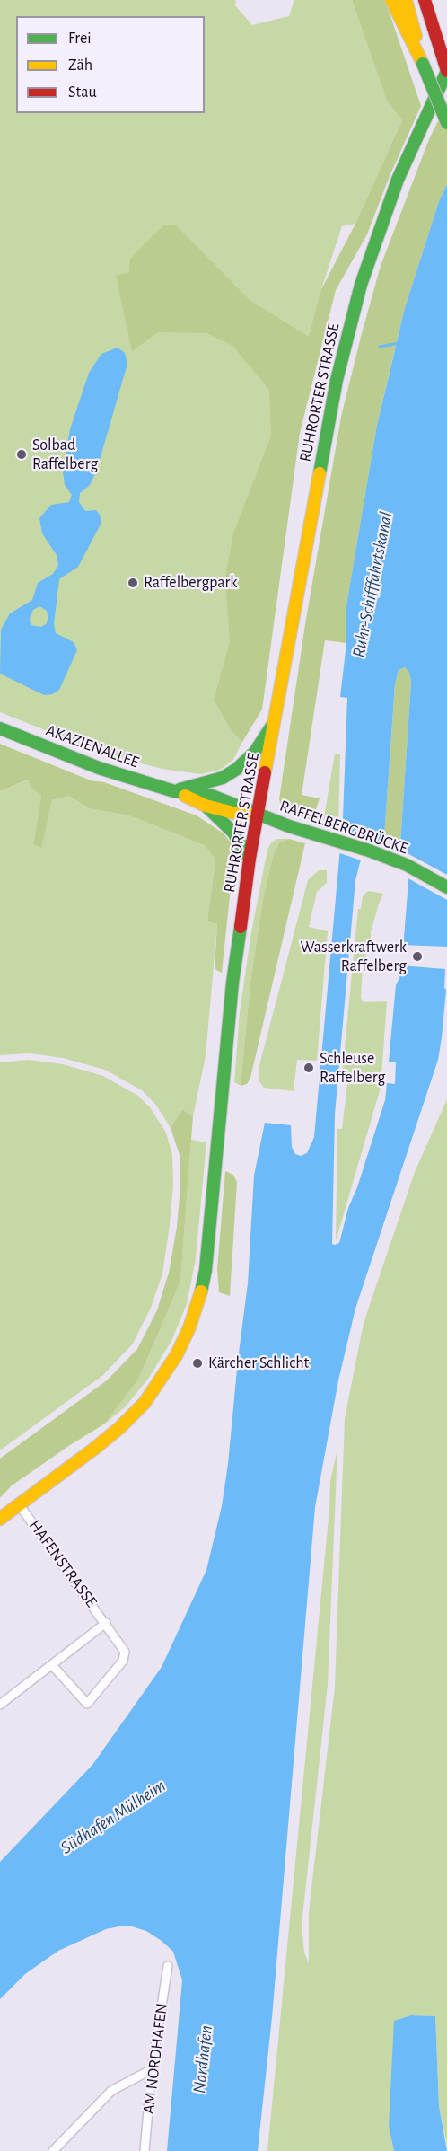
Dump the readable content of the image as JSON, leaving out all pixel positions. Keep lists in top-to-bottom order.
{
  "streets": {
    "main road": ["RUHRORTER STRASSE", "AKAZIENALLEE", "RAFFELBERGBRÜCKE"],
    "street": ["HAFENSTRASSE", "AM NORDHAFEN"]
  },
  "crossings": [
    ["RUHRORTER STRASSE", "AKAZIENALLEE"],
    ["RUHRORTER STRASSE", "RAFFELBERGBRÜCKE"],
    ["RUHRORTER STRASSE", "HAFENSTRASSE"],
    ["AKAZIENALLEE", "RAFFELBERGBRÜCKE"]
  ],
  "water": ["Ruhr-Schifffahrtskanal", "Südhafen Mülheim", "Nordhafen"],
  "places": [
    "Solbad Raffelberg",
    "Raffelbergpark",
    "Wasserkraftwerk Raffelberg",
    "Schleuse Raffelberg",
    "Kärcher Schlicht"
  ],
  "legend": ["Frei", "Zäh", "Stau"]
}
